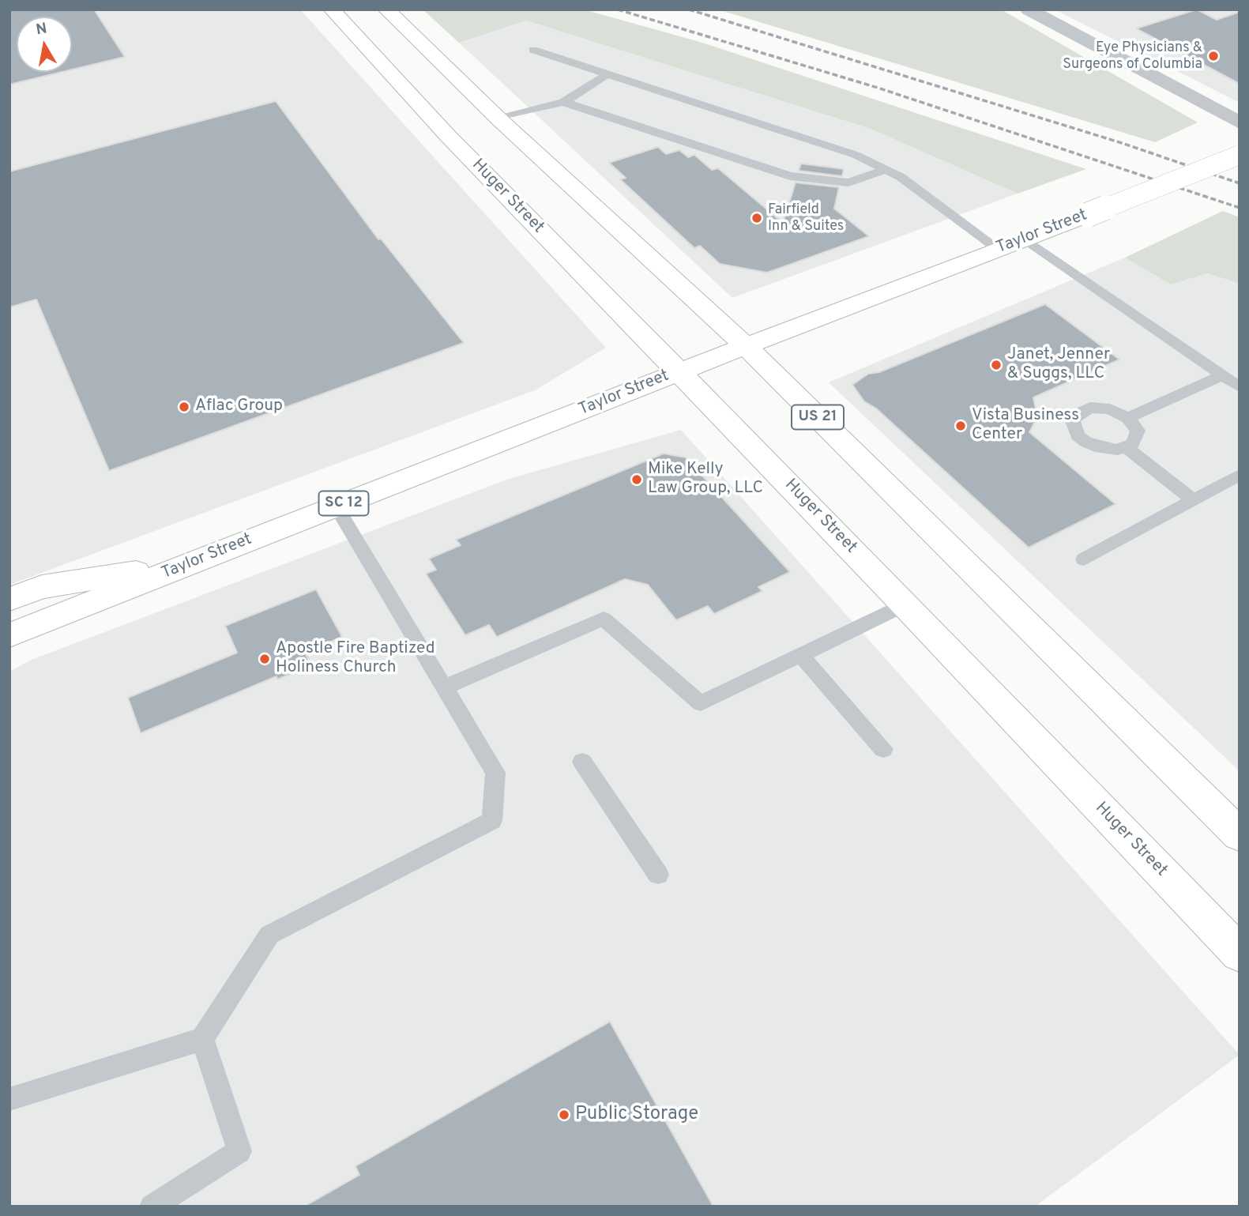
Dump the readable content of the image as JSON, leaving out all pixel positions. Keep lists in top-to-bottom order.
{
  "streets": {
    "main road": [
      "Huger Street",
      "Taylor Street",
      "US 21",
      "SC 12"
    ]
  },
  "crossings": [
    ["Huger Street", "Taylor Street"],
    ["Taylor Street", "US 21"]
  ],
  "places": [
    "Eye Physicians & Surgeons of Columbia",
    "Fairfield Inn & Suites",
    "Janet, Jenner & Suggs, LLC",
    "Aflac Group",
    "Vista Business Center",
    "Mike Kelly Law Group, LLC",
    "Apostle Fire Baptized Holiness Church",
    "Public Storage"
  ],
  "north": "top"
}
